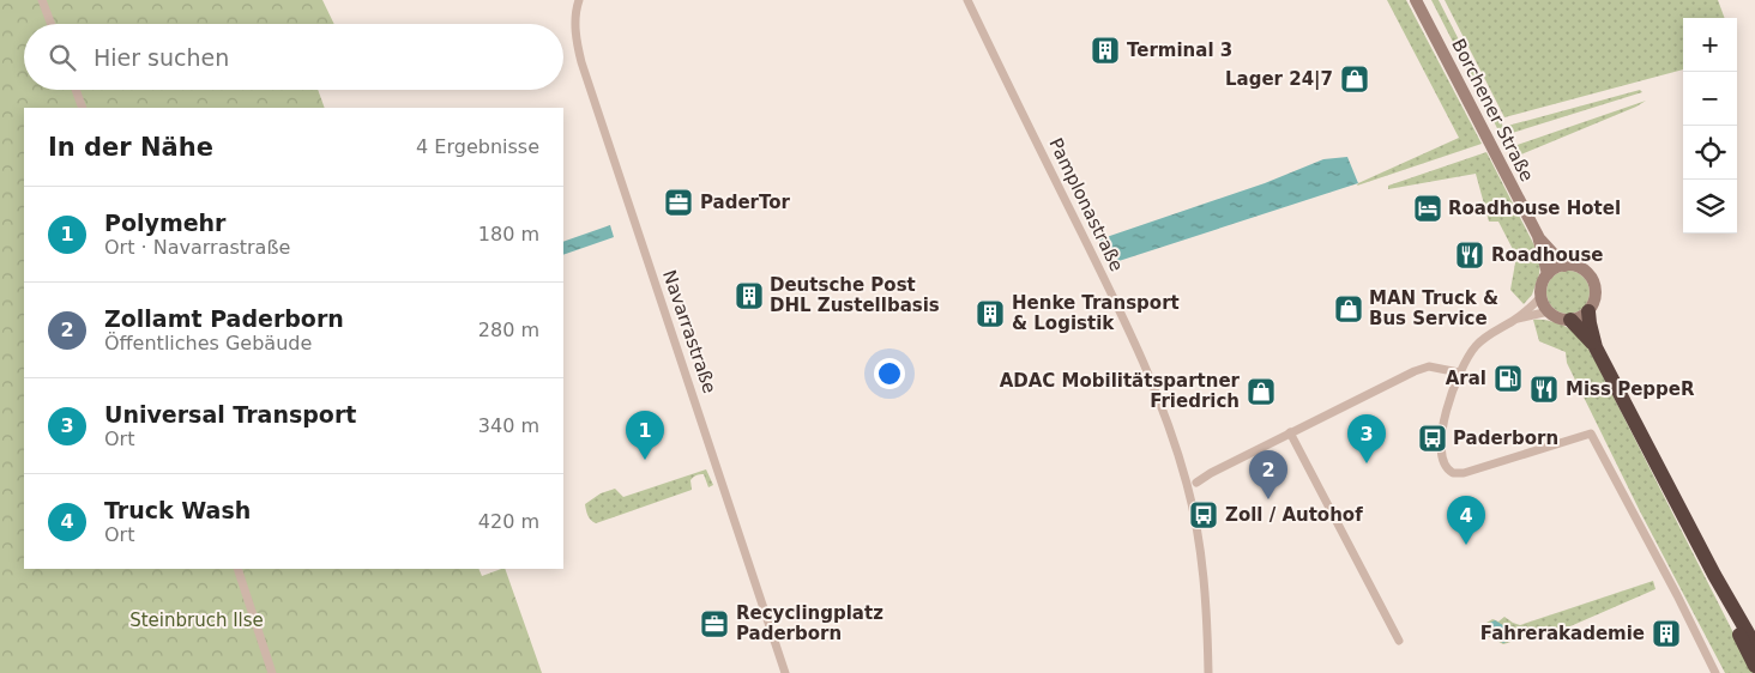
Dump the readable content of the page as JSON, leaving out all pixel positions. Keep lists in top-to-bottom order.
{
  "streets": {
    "main road": ["Borchener Straße"],
    "street": ["Pamplonastraße", "Navarrastraße"]
  },
  "parks": ["Steinbruch Ilse"],
  "places": {
    "building": [
      "Terminal 3",
      "Deutsche Post DHL Zustellbasis",
      "Henke Transport & Logistik",
      "Fahrerakademie"
    ],
    "shop": ["Lager 24|7", "MAN Truck & Bus Service", "ADAC Mobilitätspartner Friedrich"],
    "office": ["PaderTor", "Recyclingplatz Paderborn"],
    "hotel": ["Roadhouse Hotel"],
    "restaurant": ["Roadhouse", "Miss PeppeR"],
    "fuel station": ["Aral"],
    "bus stop": ["Paderborn", "Zoll / Autohof"]
  },
  "page": {
    "map_buttons": ["+", "−"],
    "search": "Hier suchen",
    "heading": ["In der Nähe", "4 Ergebnisse"],
    "list": [
      {
        "mark": "1",
        "name": "Polymehr",
        "note": "Ort · Navarrastraße",
        "value": "180 m"
      },
      {
        "mark": "2",
        "name": "Zollamt Paderborn",
        "note": "Öffentliches Gebäude",
        "value": "280 m"
      },
      {
        "mark": "3",
        "name": "Universal Transport",
        "note": "Ort",
        "value": "340 m"
      },
      {
        "mark": "4",
        "name": "Truck Wash",
        "note": "Ort",
        "value": "420 m"
      }
    ],
    "pins": [
      "1",
      "3",
      "2",
      "4"
    ]
  }
}
